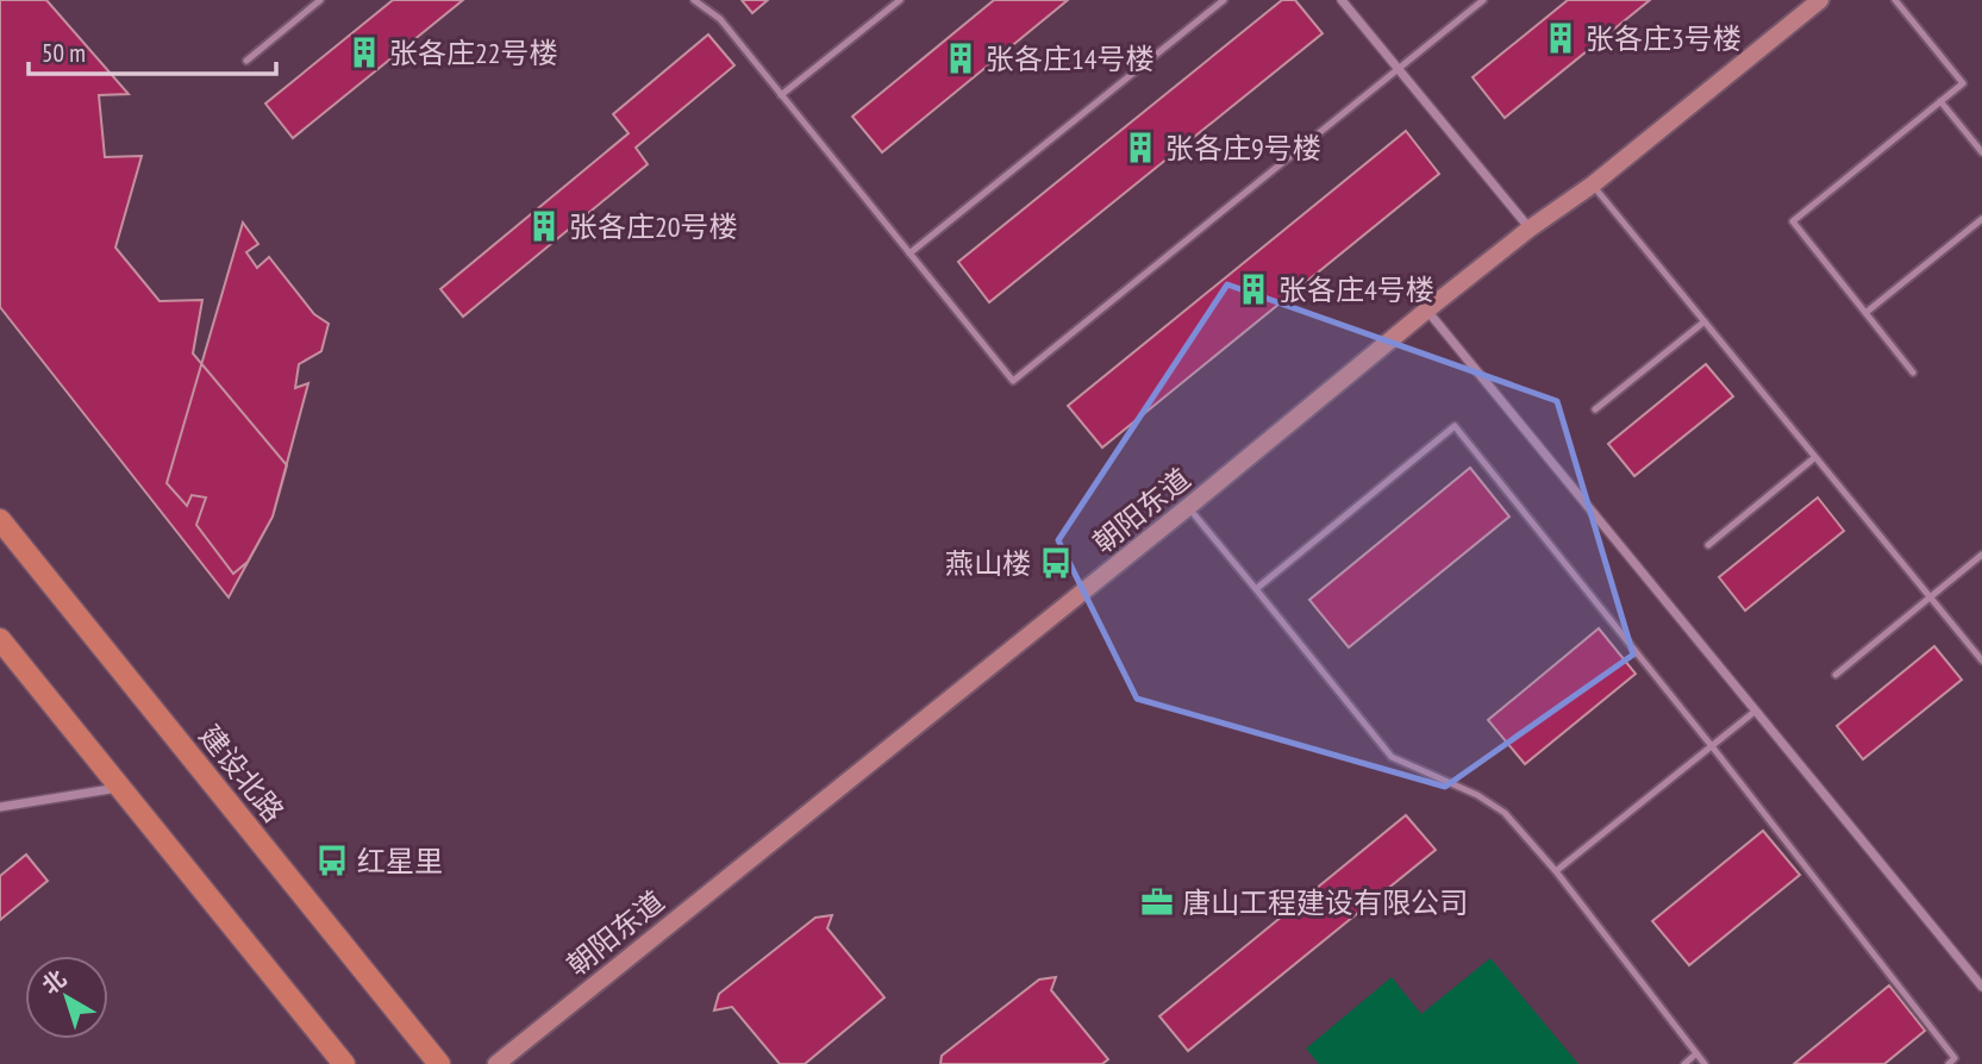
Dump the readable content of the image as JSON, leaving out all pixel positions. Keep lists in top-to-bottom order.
{
  "streets": {
    "main road": ["朝阳东道", "建设北路"]
  },
  "places": {
    "building": [
      "张各庄3号楼",
      "张各庄22号楼",
      "张各庄14号楼",
      "张各庄9号楼",
      "张各庄20号楼",
      "张各庄4号楼"
    ],
    "bus stop": ["燕山楼", "红星里"],
    "office": ["唐山工程建设有限公司"]
  },
  "scale_bar": "50 m",
  "north": "top left"
}
